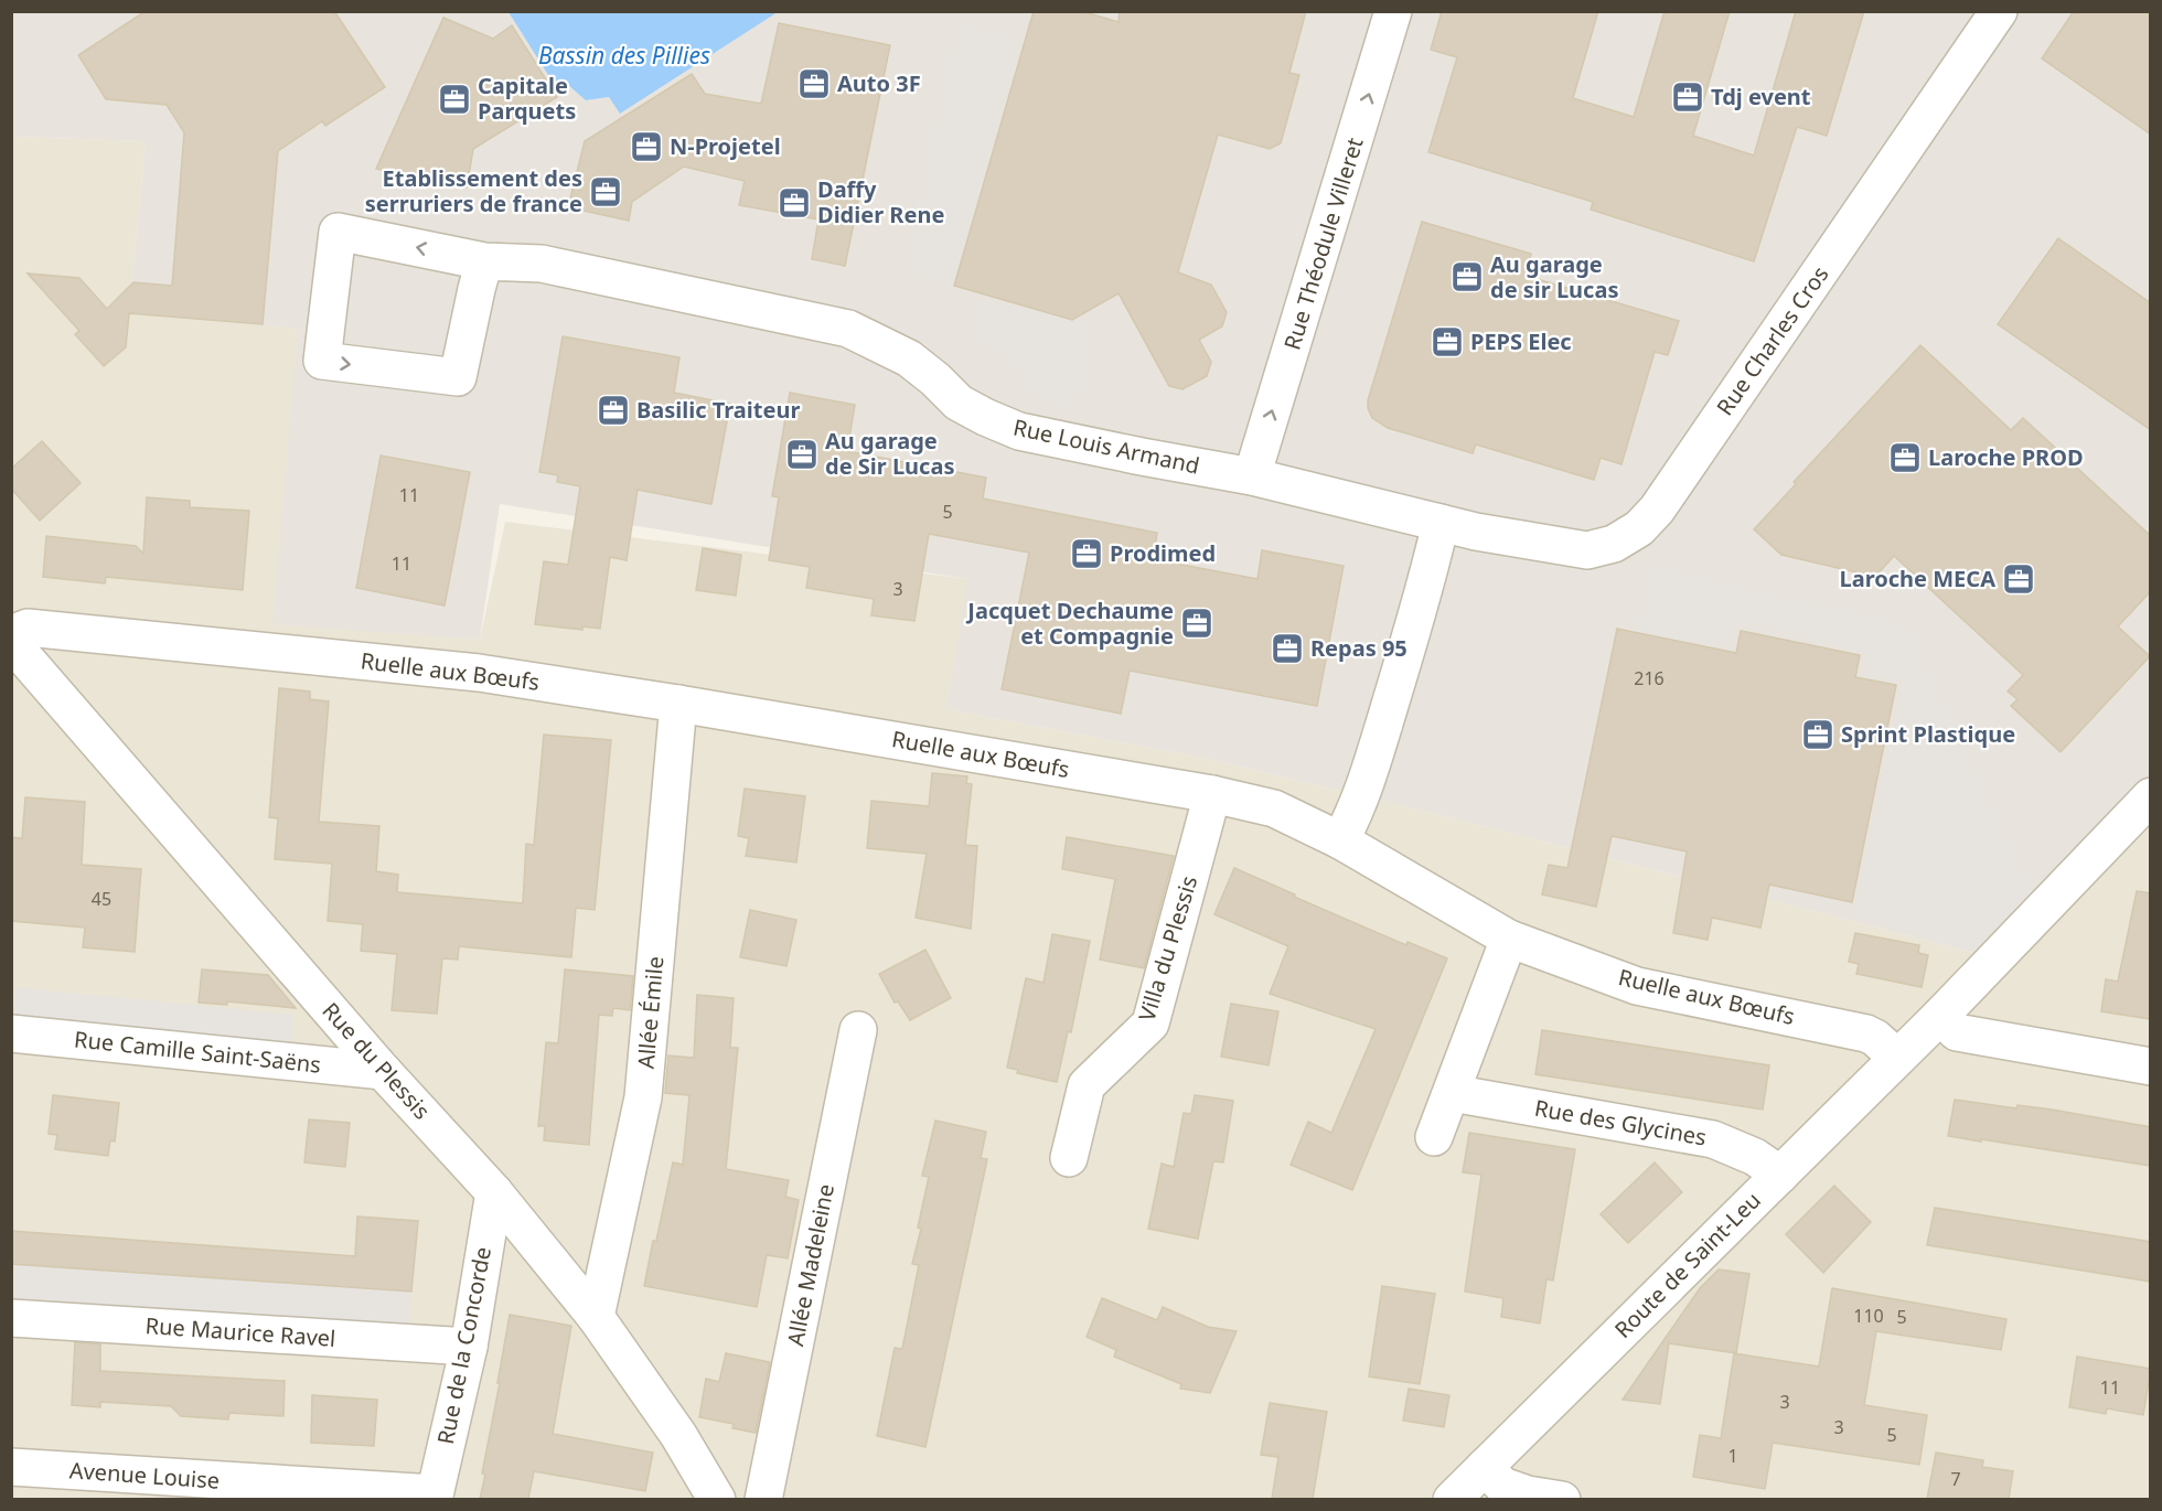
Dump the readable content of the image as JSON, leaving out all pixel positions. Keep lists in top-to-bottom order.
{
  "streets": {
    "street": [
      "Rue Théodule Villeret",
      "Rue Charles Cros",
      "Rue Louis Armand",
      "Ruelle aux Bœufs",
      "Villa du Plessis",
      "Allée Émile",
      "Rue Camille Saint-Saëns",
      "Rue du Plessis",
      "Rue des Glycines",
      "Allée Madeleine",
      "Route de Saint-Leu",
      "Rue Maurice Ravel",
      "Rue de la Concorde",
      "Avenue Louise"
    ]
  },
  "crossings": [
    ["Rue Théodule Villeret", "Rue Louis Armand"],
    ["Rue Charles Cros", "Rue Louis Armand"],
    ["Ruelle aux Bœufs", "Villa du Plessis"],
    ["Ruelle aux Bœufs", "Allée Émile"],
    ["Ruelle aux Bœufs", "Route de Saint-Leu"],
    ["Allée Émile", "Rue du Plessis"],
    ["Rue Camille Saint-Saëns", "Rue du Plessis"],
    ["Rue du Plessis", "Rue de la Concorde"],
    ["Rue des Glycines", "Route de Saint-Leu"],
    ["Rue Maurice Ravel", "Rue de la Concorde"],
    ["Rue de la Concorde", "Avenue Louise"]
  ],
  "one_way": ["Rue Théodule Villeret"],
  "water": ["Bassin des Pillies"],
  "places": {
    "office": [
      "Auto 3F",
      "Tdj event",
      "Capitale Parquets",
      "N-Projetel",
      "Etablissement des serruriers de france",
      "Daffy Didier Rene",
      "Au garage de sir Lucas",
      "PEPS Elec",
      "Basilic Traiteur",
      "Au garage de Sir Lucas",
      "Laroche PROD",
      "Prodimed",
      "Laroche MECA",
      "Jacquet Dechaume et Compagnie",
      "Repas 95",
      "Sprint Plastique"
    ]
  },
  "house_numbers": [
    "11",
    "5",
    "11",
    "3",
    "216",
    "45",
    "110",
    "5",
    "11",
    "3",
    "3",
    "5",
    "1",
    "7"
  ]
}
